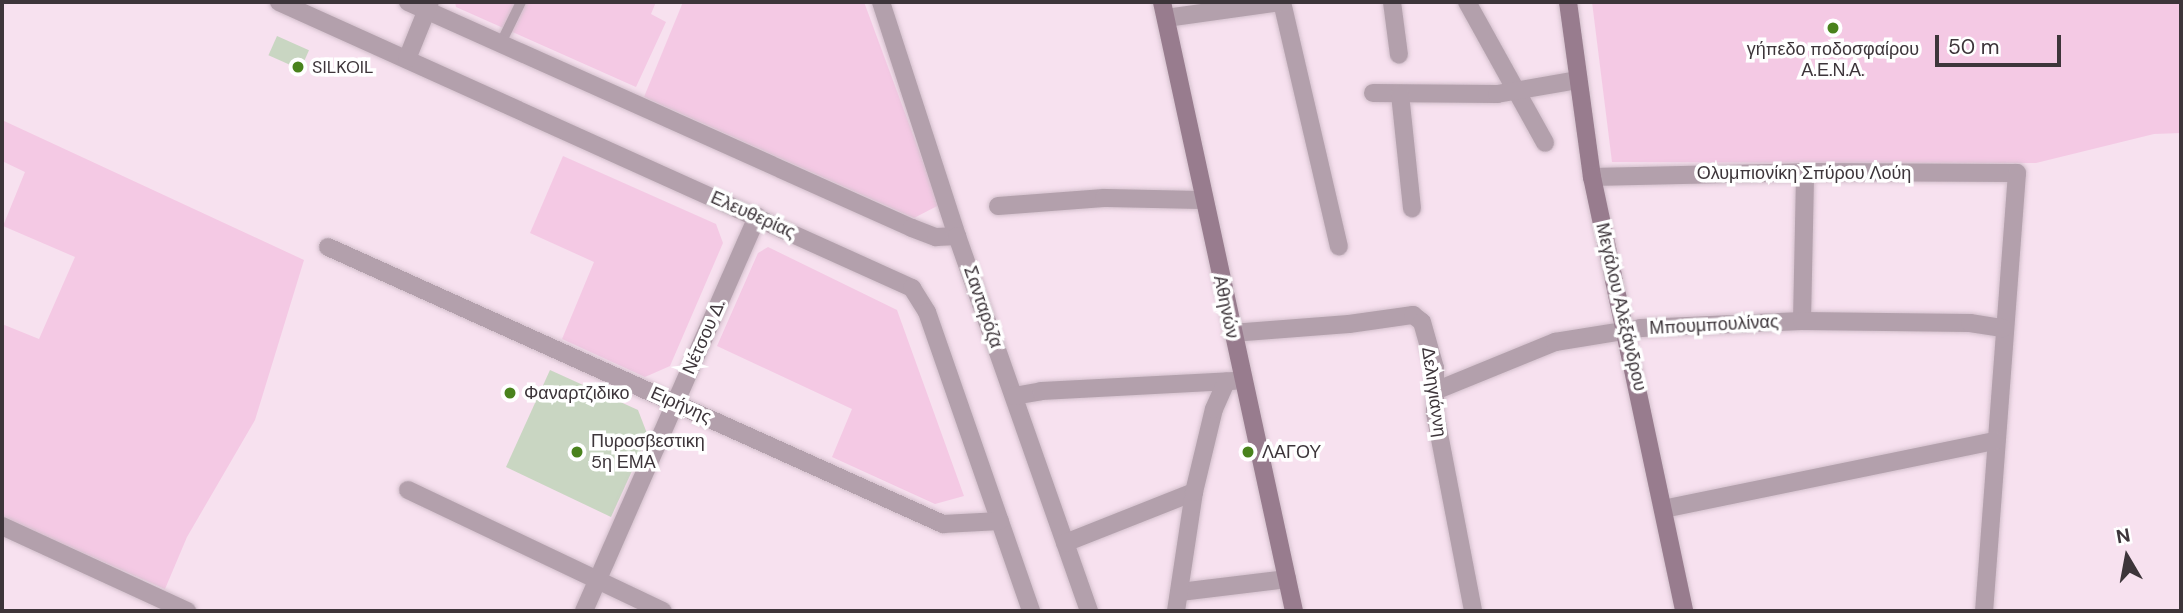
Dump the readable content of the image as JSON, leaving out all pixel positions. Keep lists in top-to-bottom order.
{
  "streets": {
    "street": [
      "Ολυμπιονίκη Σπύρου Λούη",
      "Ελευθερίας",
      "Σανταρόζα",
      "Αθηνών",
      "Μεγάλου Αλεξάνδρου",
      "Μπουμπουλίνας",
      "Νέτσου Δ.",
      "Δεληγιάννη",
      "Ειρήνης"
    ]
  },
  "crossings": [
    ["Ολυμπιονίκη Σπύρου Λούη", "Μεγάλου Αλεξάνδρου"],
    ["Ολυμπιονίκη Σπύρου Λούη", "Μπουμπουλίνας"],
    ["Ελευθερίας", "Νέτσου Δ."],
    ["Ελευθερίας", "Ειρήνης"],
    ["Αθηνών", "Δεληγιάννη"],
    ["Μεγάλου Αλεξάνδρου", "Μπουμπουλίνας"],
    ["Μπουμπουλίνας", "Δεληγιάννη"],
    ["Νέτσου Δ.", "Ειρήνης"]
  ],
  "places": [
    "γήπεδο ποδοσφαίρου Α.Ε.Ν.Α.",
    "SILKOIL",
    "Φαναρτζιδικο",
    "Πυροσβεστικη 5η ΕΜΑ",
    "ΛΑΓΟΥ"
  ],
  "scale_bar": "50 m",
  "north": "top"
}
